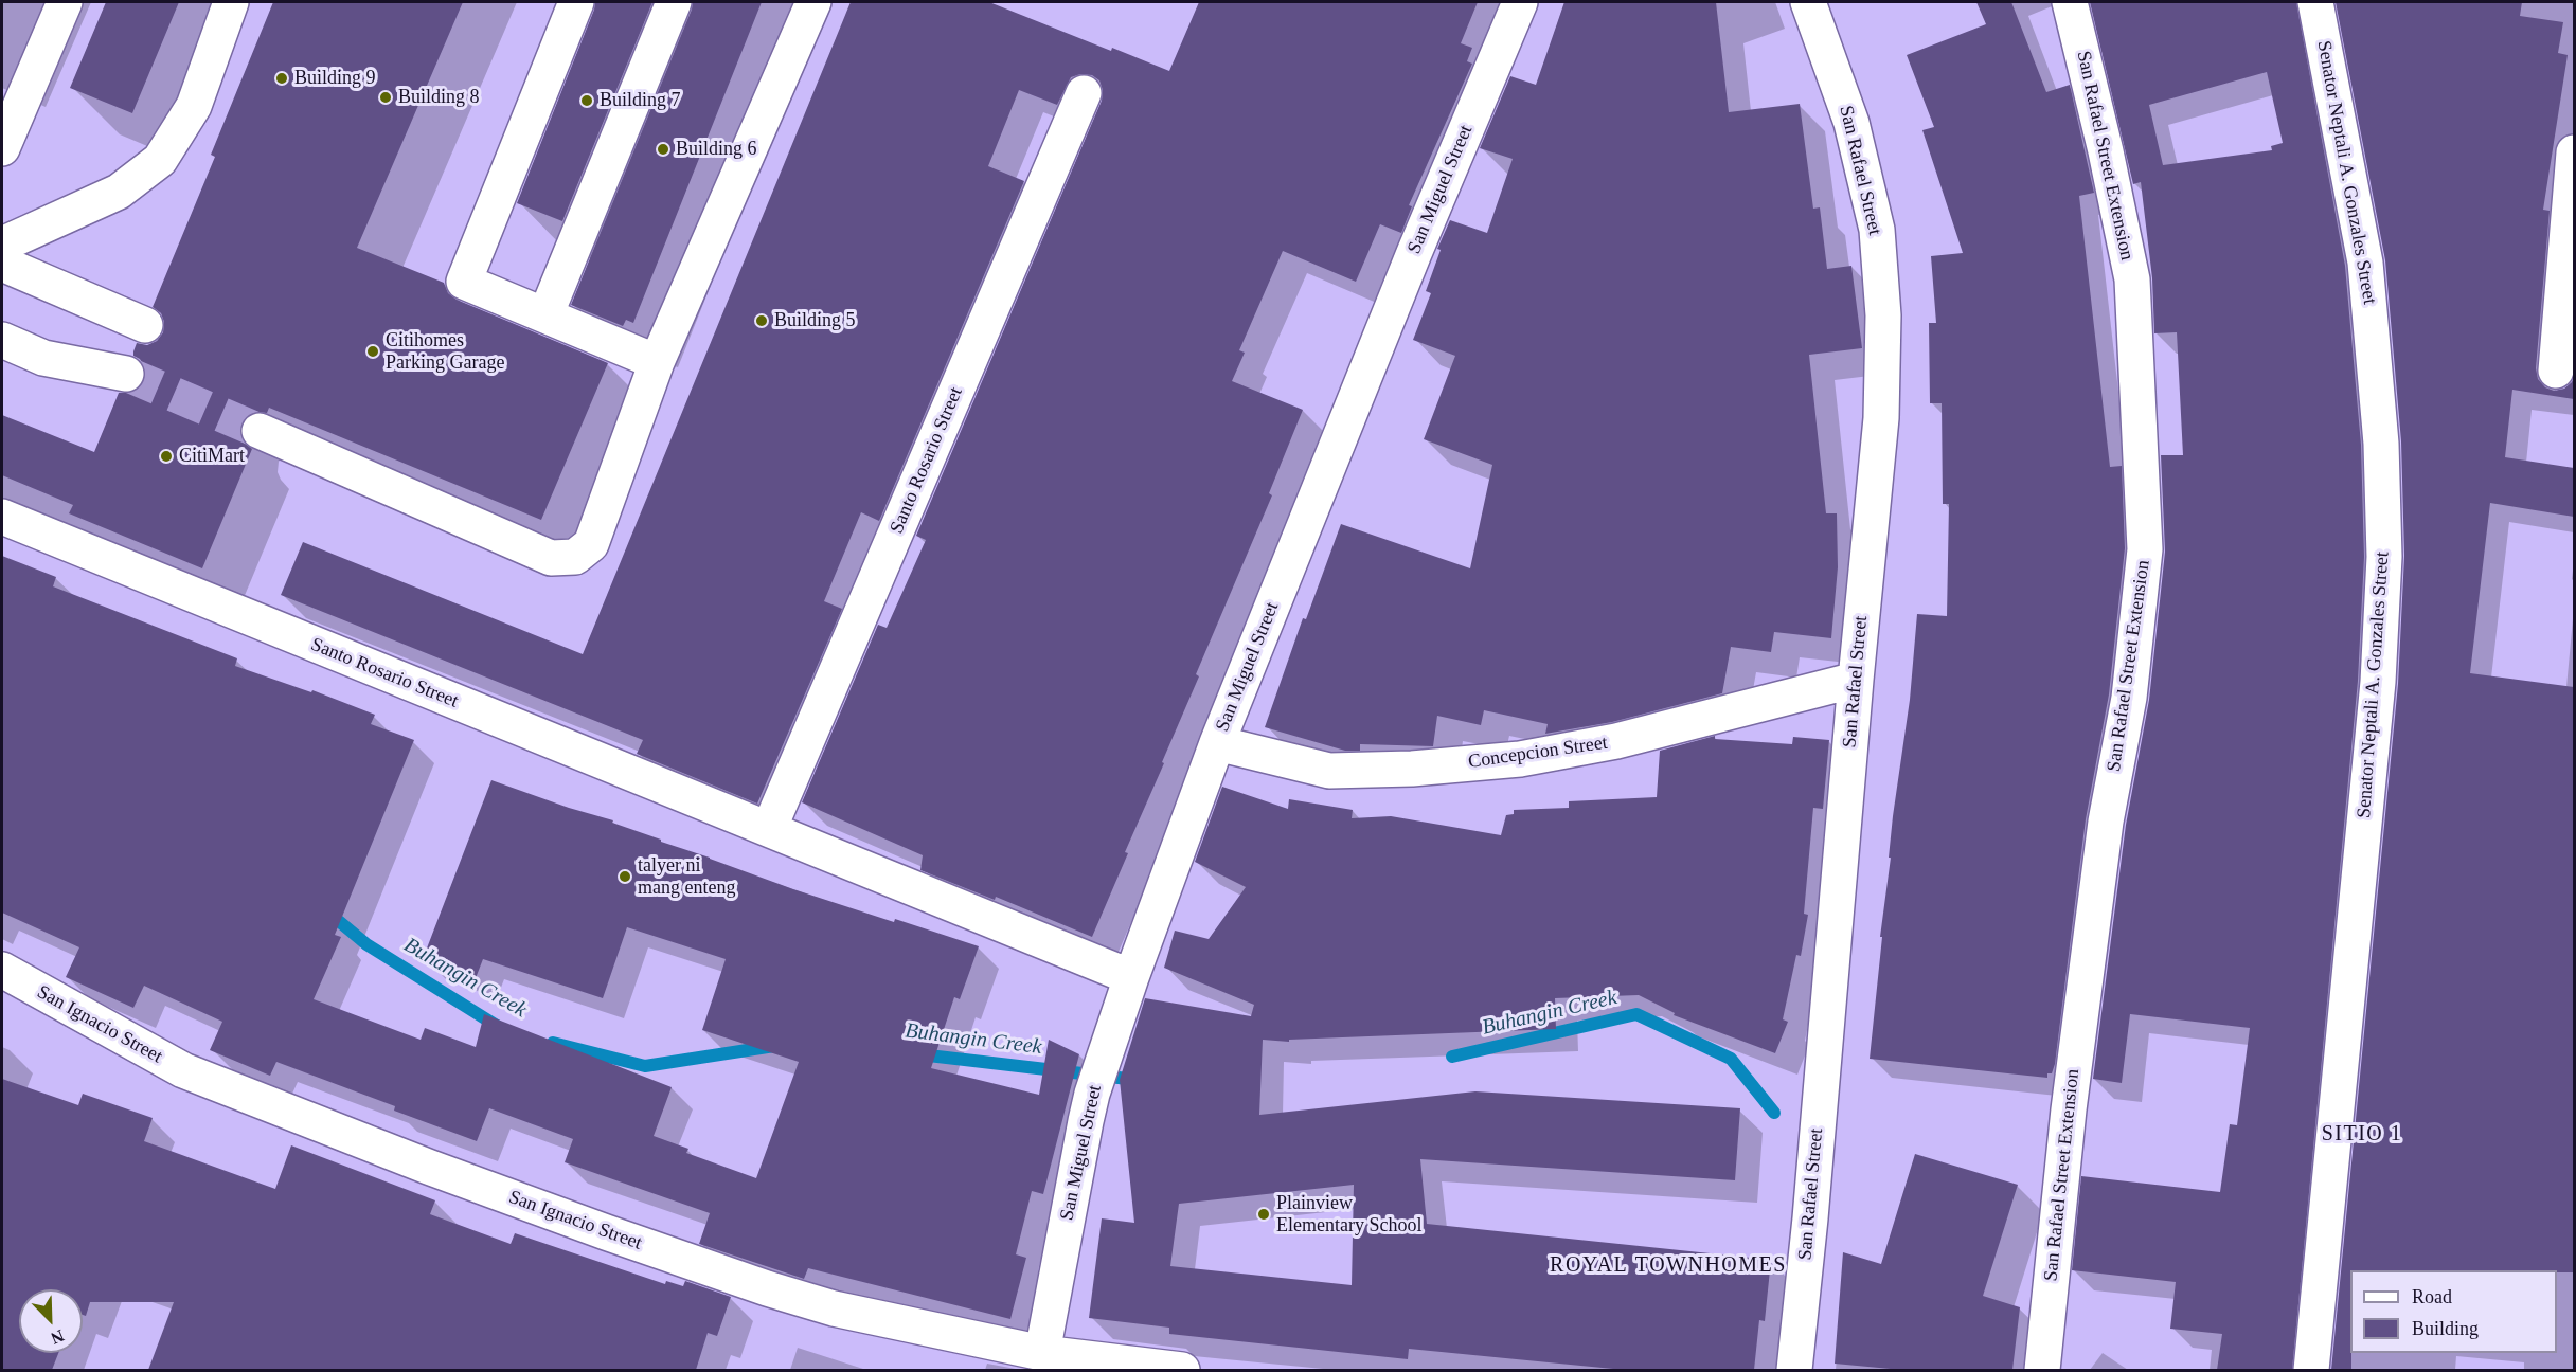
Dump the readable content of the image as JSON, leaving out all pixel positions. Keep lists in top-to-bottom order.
{
  "streets": {
    "street": [
      "San Rafael Street Extension",
      "San Rafael Street",
      "Senator Neptali A. Gonzales Street",
      "San Miguel Street",
      "Santo Rosario Street",
      "Concepcion Street",
      "San Ignacio Street"
    ]
  },
  "crossings": [
    ["San Rafael Street", "Concepcion Street"],
    ["San Miguel Street", "Santo Rosario Street"],
    ["San Miguel Street", "Concepcion Street"],
    ["San Miguel Street", "San Ignacio Street"]
  ],
  "districts": ["SITIO 1", "ROYAL TOWNHOMES"],
  "water": ["Buhangin Creek"],
  "places": [
    "Building 9",
    "Building 8",
    "Building 7",
    "Building 6",
    "Building 5",
    "Citihomes Parking Garage",
    "CitiMart",
    "talyer ni mang enteng",
    "Plainview Elementary School"
  ],
  "legend": ["Road", "Building"],
  "north": "bottom right"
}
